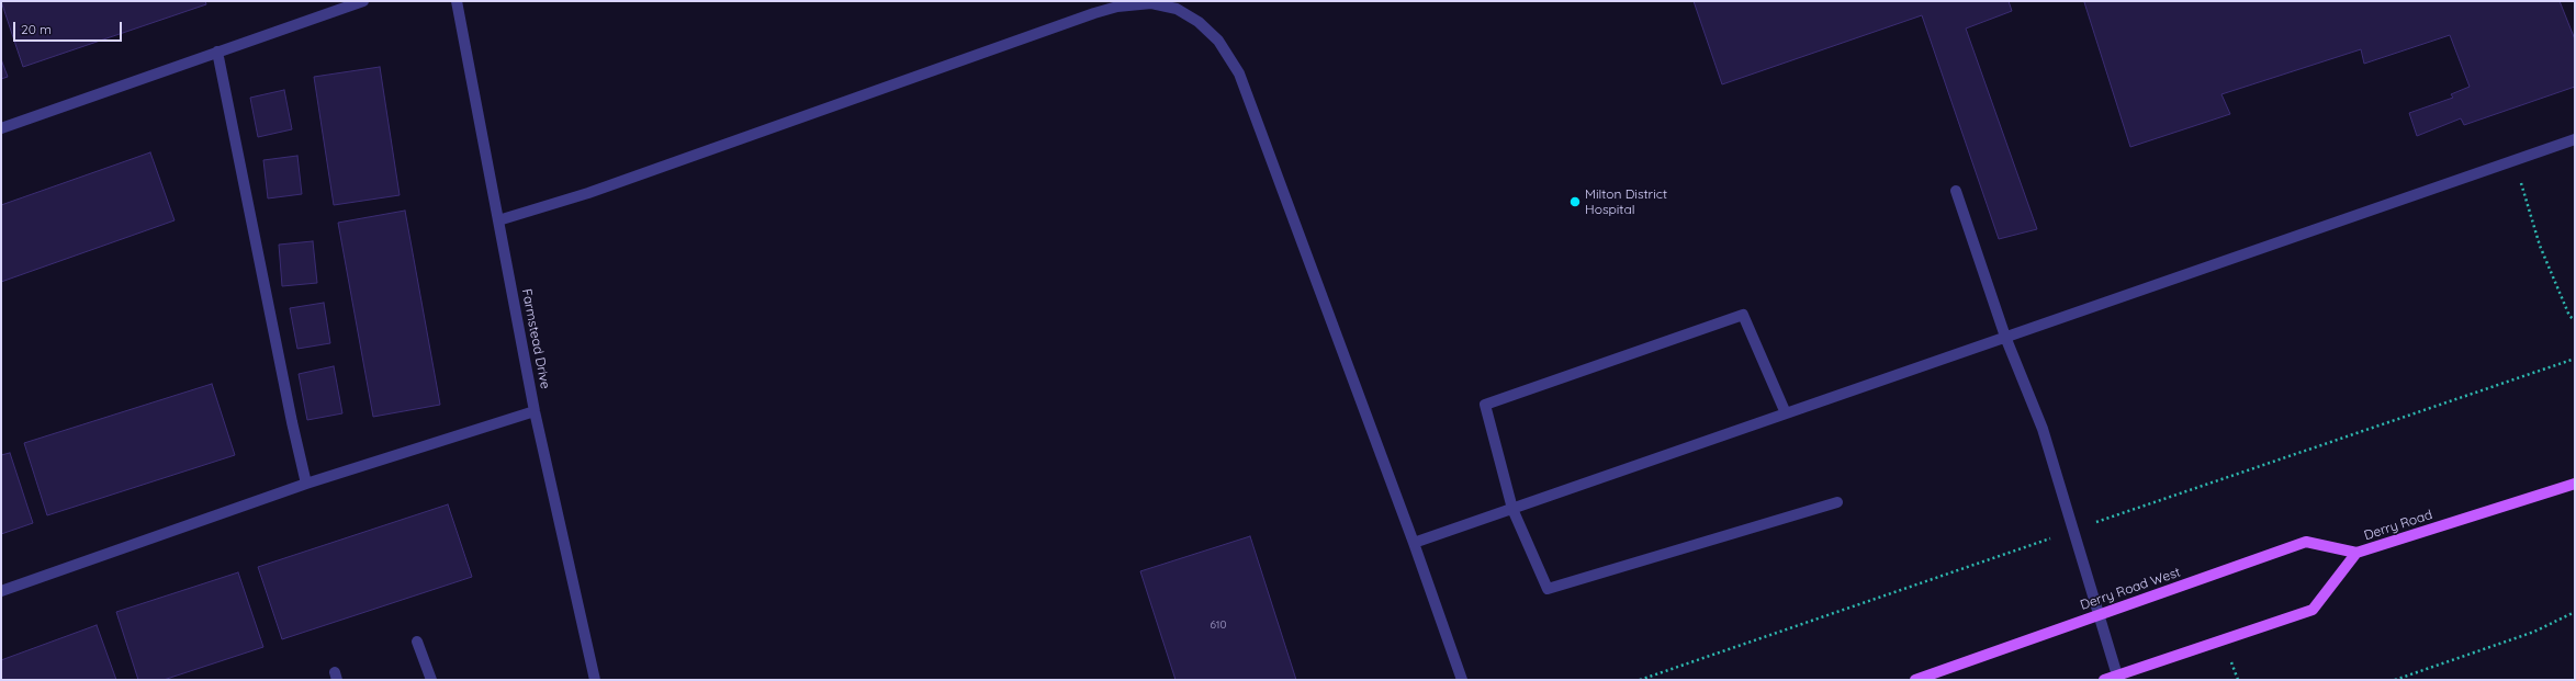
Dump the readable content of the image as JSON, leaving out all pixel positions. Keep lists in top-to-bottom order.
{
  "streets": {
    "main road": ["Derry Road", "Derry Road West"],
    "street": ["Farmstead Drive"]
  },
  "crossings": [
    ["Derry Road", "Derry Road West"]
  ],
  "places": ["Milton District Hospital"],
  "house_numbers": ["610"],
  "scale_bar": "20 m"
}
